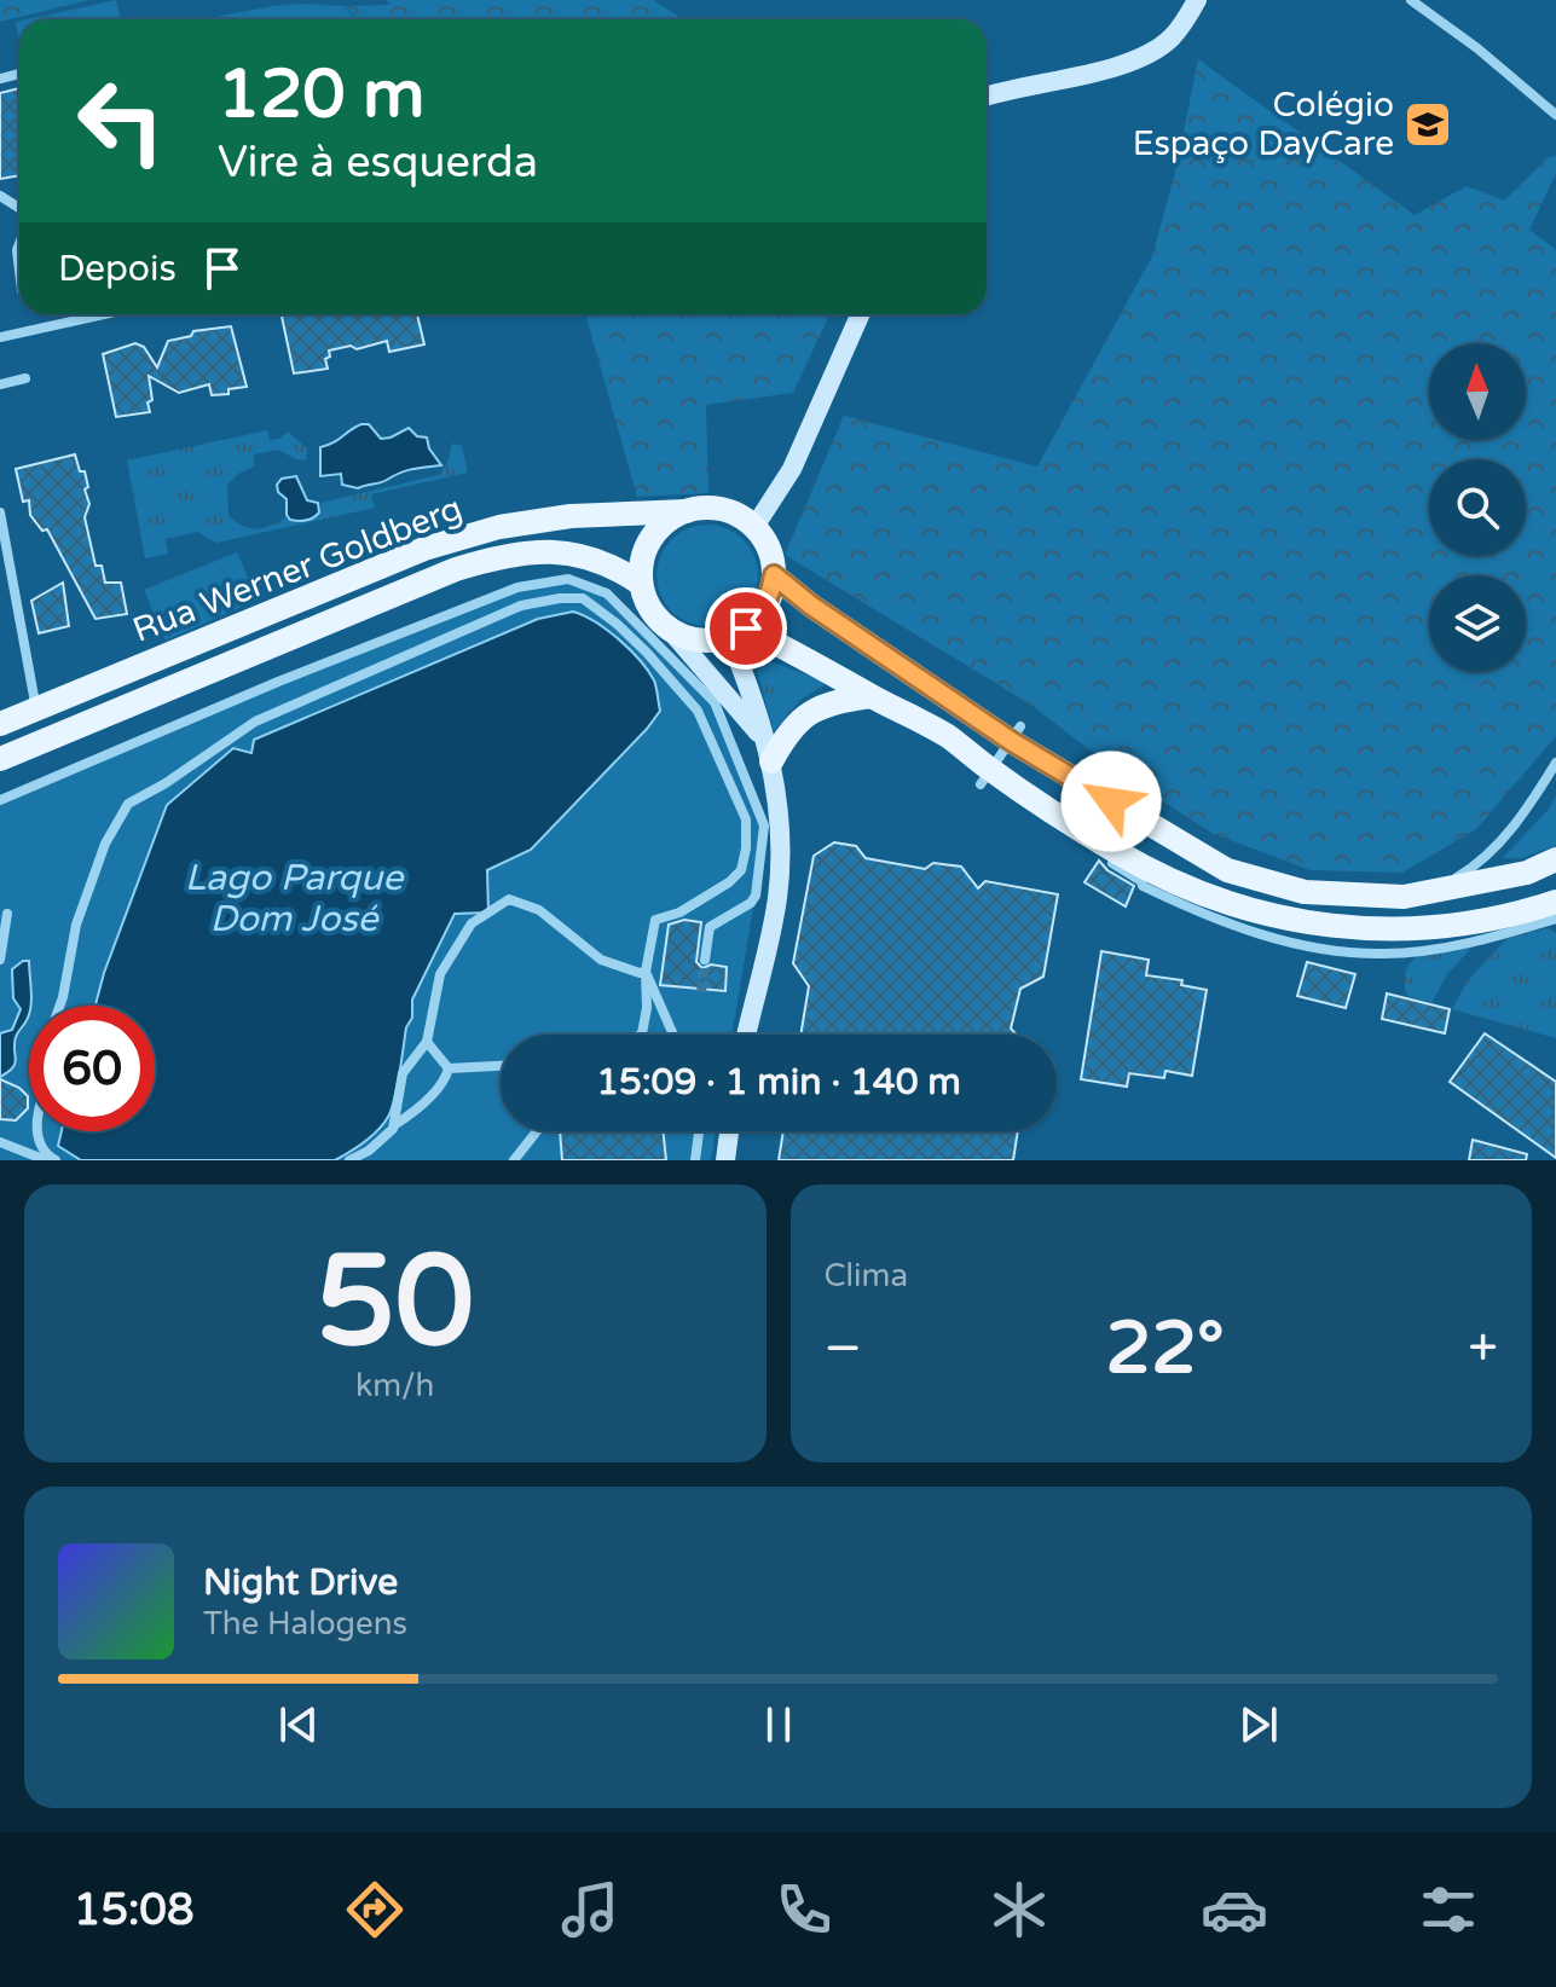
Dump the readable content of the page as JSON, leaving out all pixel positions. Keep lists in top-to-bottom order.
{
  "streets": {
    "main road": ["Rua Werner Goldberg"]
  },
  "water": ["Lago Parque Dom José"],
  "places": {
    "school or university": ["Colégio Espaço DayCare"]
  },
  "north": "top",
  "page": {
    "turn": ["120 m", "Vire à esquerda"],
    "then": "Depois",
    "limit": "60",
    "trip": "15:09 · 1 min · 140 m",
    "tile": [
      ["50", "km/h"],
      "Clima"
    ],
    "heat": ["−", "22°", "+"],
    "song": ["Night Drive", "The Halogens"],
    "tabs": "15:08"
  }
}
